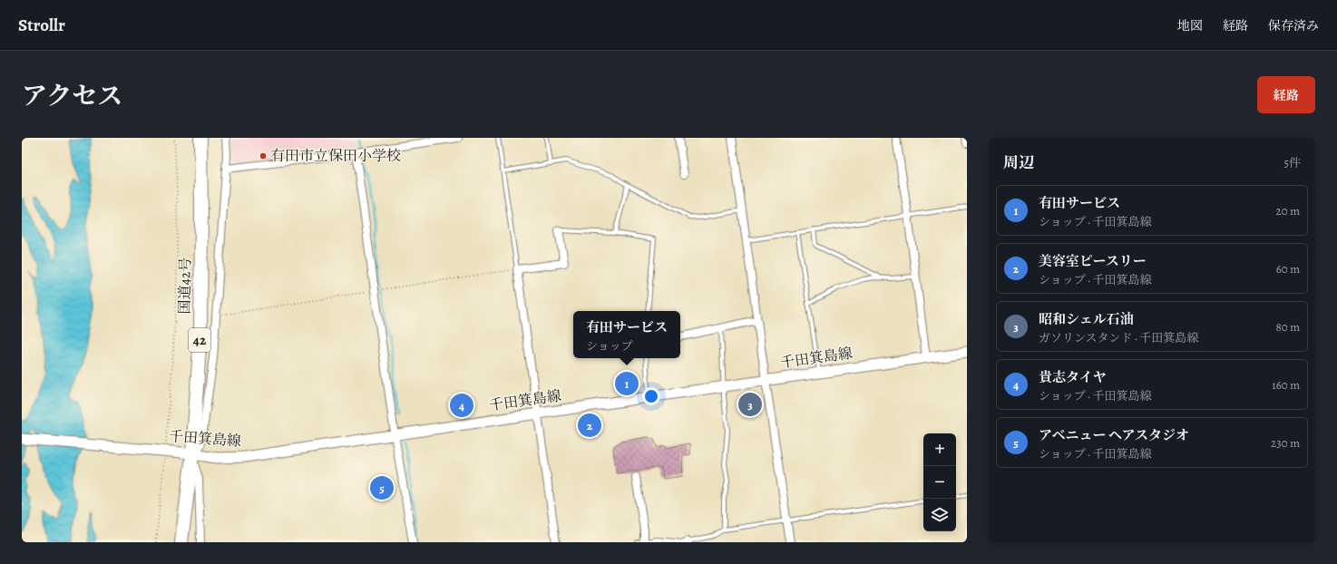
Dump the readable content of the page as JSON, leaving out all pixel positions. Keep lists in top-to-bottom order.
{
  "streets": {
    "highway": ["国道42号", "42"],
    "main road": ["千田箕島線"]
  },
  "crossings": [
    ["国道42号", "千田箕島線"]
  ],
  "places": ["有田市立保田小学校"],
  "page": {
    "header": "Strollr",
    "nav": ["地図", "経路", "保存済み"],
    "title": "アクセス",
    "buttons": "経路",
    "heading": ["周辺", "5件"],
    "list": [
      {
        "mark": "1",
        "name": "有田サービス",
        "note": "ショップ · 千田箕島線",
        "value": "20 m"
      },
      {
        "mark": "2",
        "name": "美容室ピースリー",
        "note": "ショップ · 千田箕島線",
        "value": "60 m"
      },
      {
        "mark": "3",
        "name": "昭和シェル石油",
        "note": "ガソリンスタンド · 千田箕島線",
        "value": "80 m"
      },
      {
        "mark": "4",
        "name": "貴志タイヤ",
        "note": "ショップ · 千田箕島線",
        "value": "160 m"
      },
      {
        "mark": "5",
        "name": "アベニュー ヘアスタジオ",
        "note": "ショップ · 千田箕島線",
        "value": "230 m"
      }
    ],
    "popup": ["有田サービス", "ショップ"],
    "pins": [
      "1",
      "3",
      "4",
      "2",
      "5"
    ],
    "map_buttons": ["+", "−"]
  }
}
